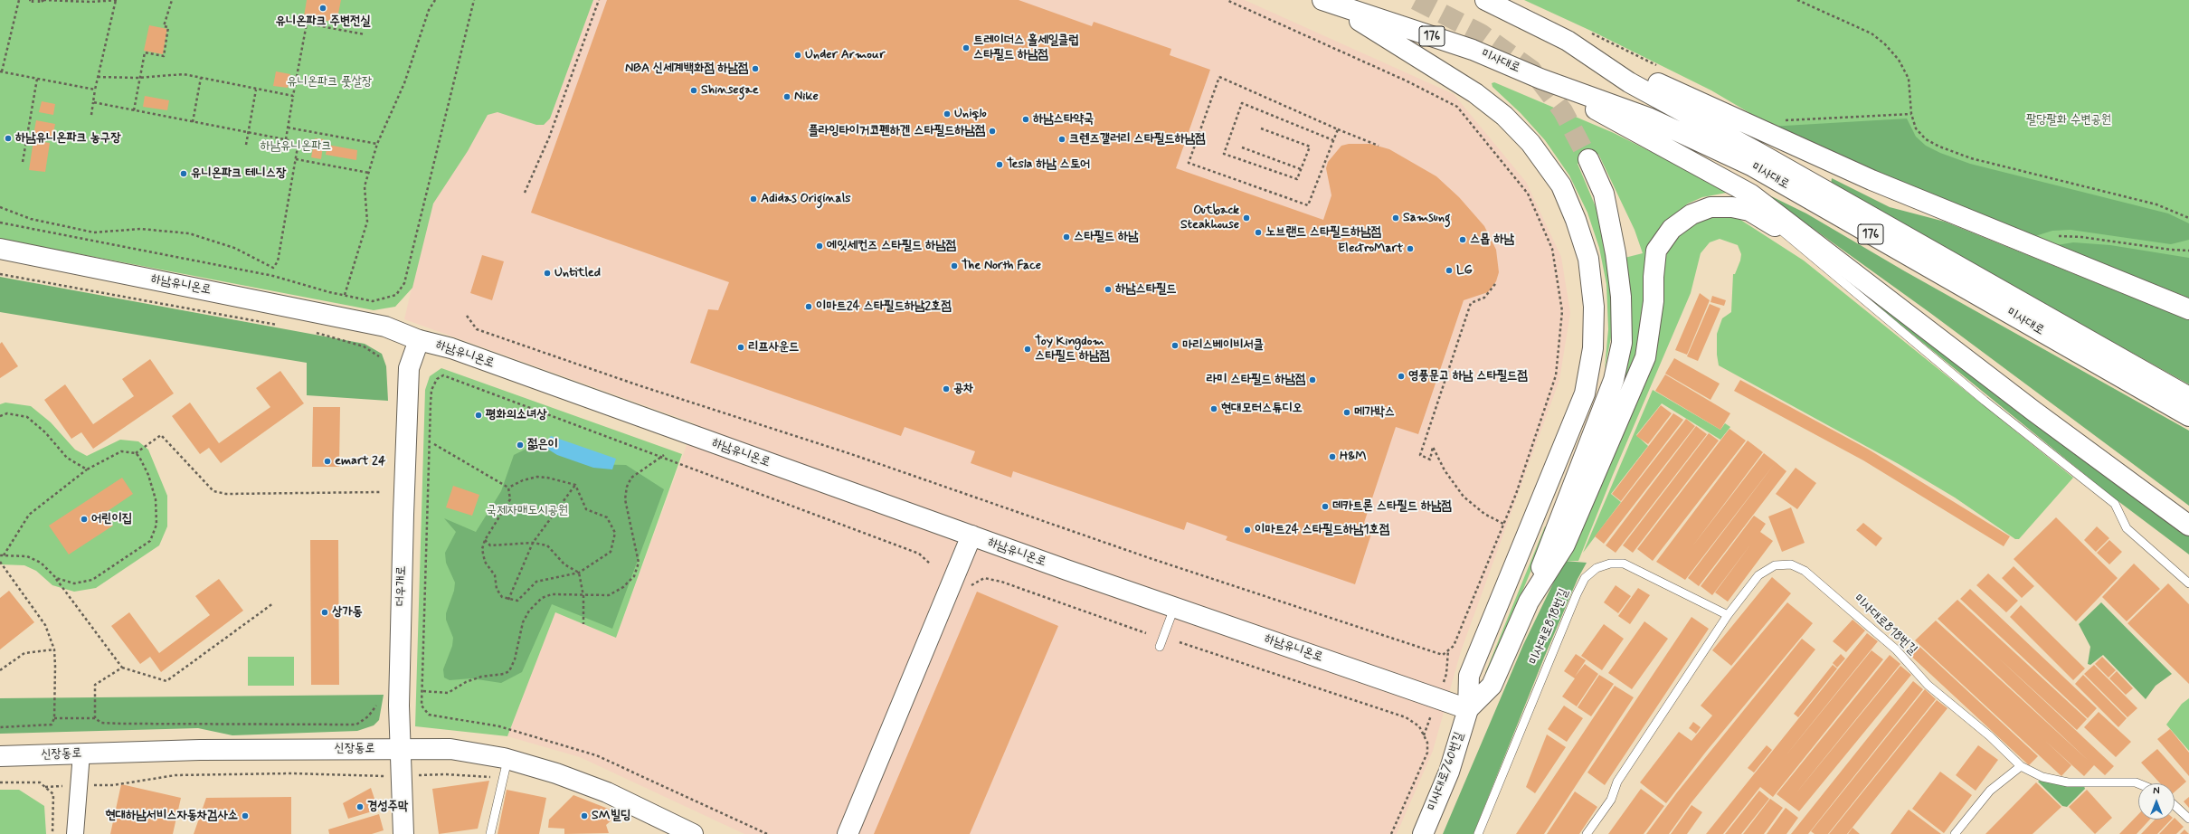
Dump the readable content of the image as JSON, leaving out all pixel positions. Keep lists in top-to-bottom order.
{
  "streets": {
    "main road": [
      "176",
      "미사대로",
      "하남유니온로",
      "더우개로",
      "신장동로",
      "미사대로760번길"
    ],
    "lane": ["미사대로818번길"]
  },
  "crossings": [
    ["하남유니온로", "더우개로"],
    ["하남유니온로", "미사대로760번길"],
    ["더우개로", "신장동로"]
  ],
  "parks": [
    "유니온파크 풋살장",
    "팔당팔화 수변공원",
    "하남유니온파크",
    "국제자매도시공원"
  ],
  "places": [
    "유니온파크 주변전실",
    "트레이더스 홀세일클럽 스타필드 하남점",
    "Under Armour",
    "NBA 신세계백화점 하남점",
    "Shinsegae",
    "Nike",
    "Uniqlo",
    "하남스타약국",
    "플라잉타이거코펜하겐 스타필드하남점",
    "하남유니온파크 농구장",
    "크렌즈갤러리 스타필드하남점",
    "Tesla 하남 스토어",
    "유니온파크 테니스장",
    "Adidas Originals",
    "Outback Steakhouse",
    "Samsung",
    "노브랜드 스타필드하남점",
    "스타필드 하남",
    "스몹 하남",
    "에잇세컨즈 스타필드 하남점",
    "ElectroMart",
    "The North Face",
    "LG",
    "Untitled",
    "하남스타필드",
    "이마트24 스타필드하남2호점",
    "마리스베이비서클",
    "리프사운드",
    "Toy Kingdom 스타필드 하남점",
    "영풍문고 하남 스타필드점",
    "라미 스타필드 하남점",
    "공차",
    "현대모터스튜디오",
    "메가박스",
    "평화의소녀상",
    "젊은이",
    "H&M",
    "emart 24",
    "데카트론 스타필드 하남점",
    "어린이집",
    "이마트24 스타필드하남1호점",
    "상가동",
    "경성주막",
    "현대하남서비스자동차검사소",
    "SM빌딩"
  ],
  "north": "top"
}
